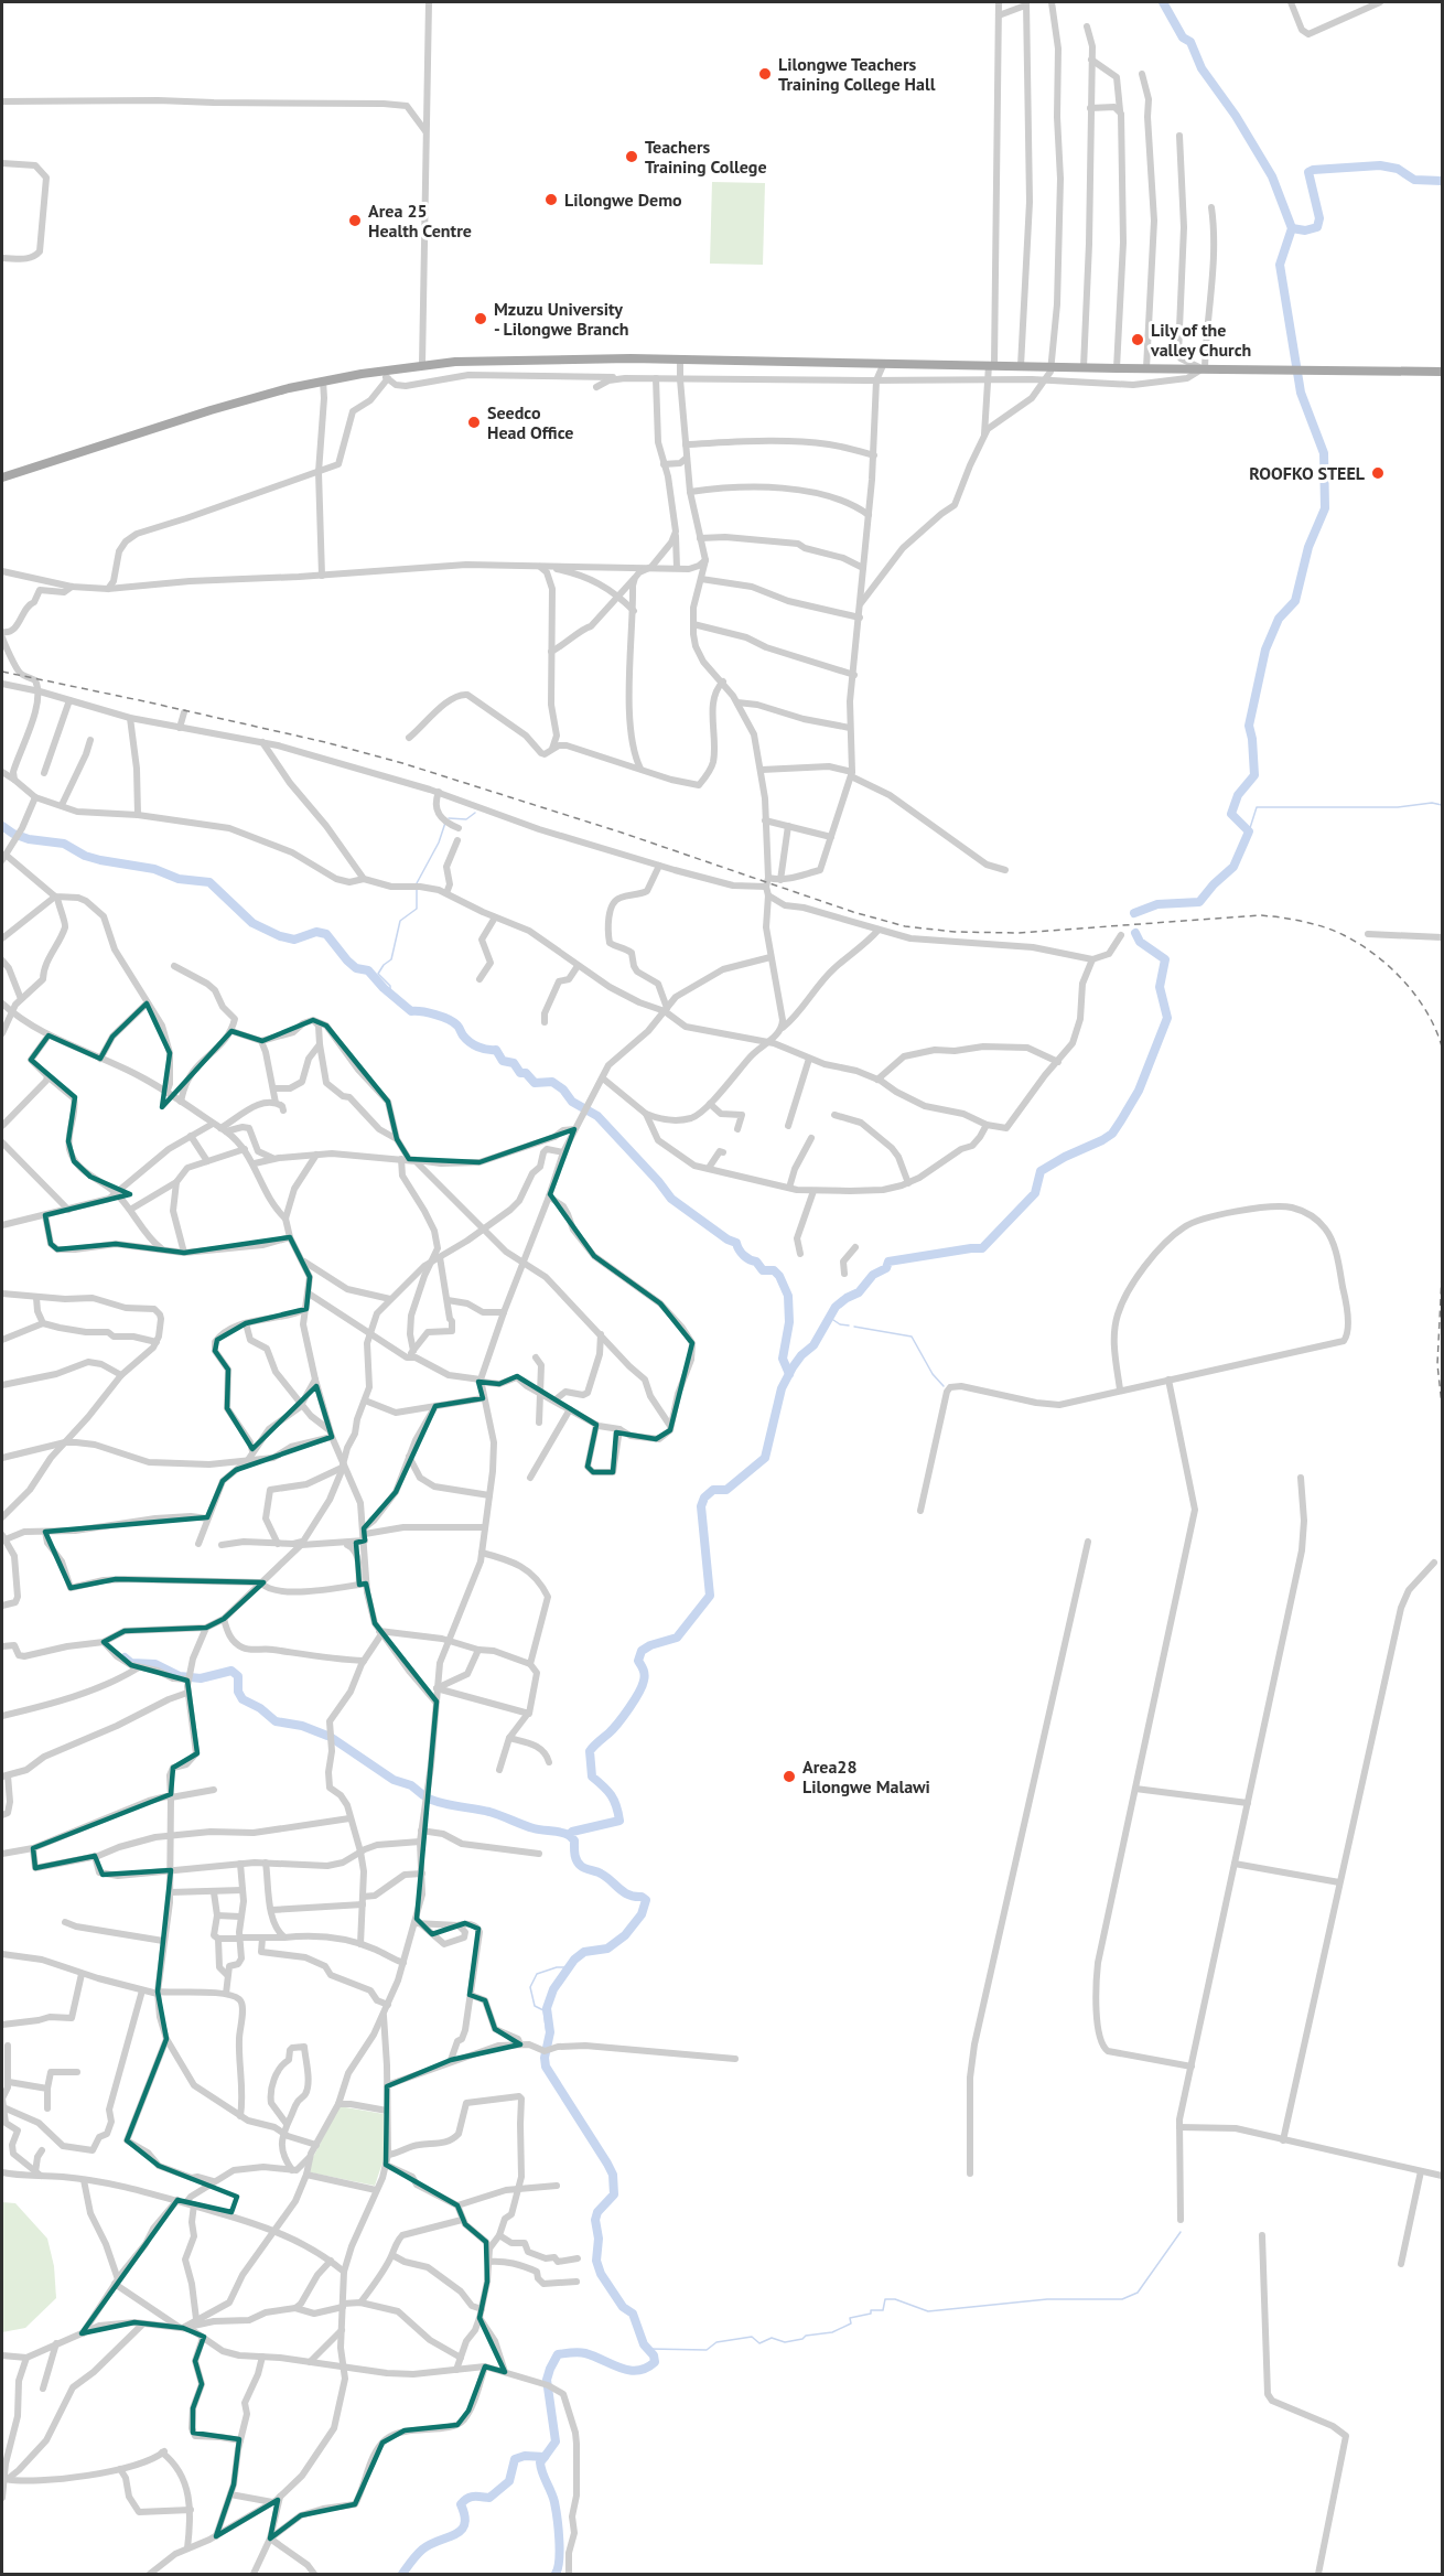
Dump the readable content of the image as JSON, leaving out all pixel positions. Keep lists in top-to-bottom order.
{
  "places": [
    "Lilongwe Teachers Training College Hall",
    "Teachers Training College",
    "Lilongwe Demo",
    "Area 25 Health Centre",
    "Mzuzu University - Lilongwe Branch",
    "Lily of the valley Church",
    "Seedco Head Office",
    "ROOFKO STEEL",
    "Area28 Lilongwe Malawi"
  ]
}
